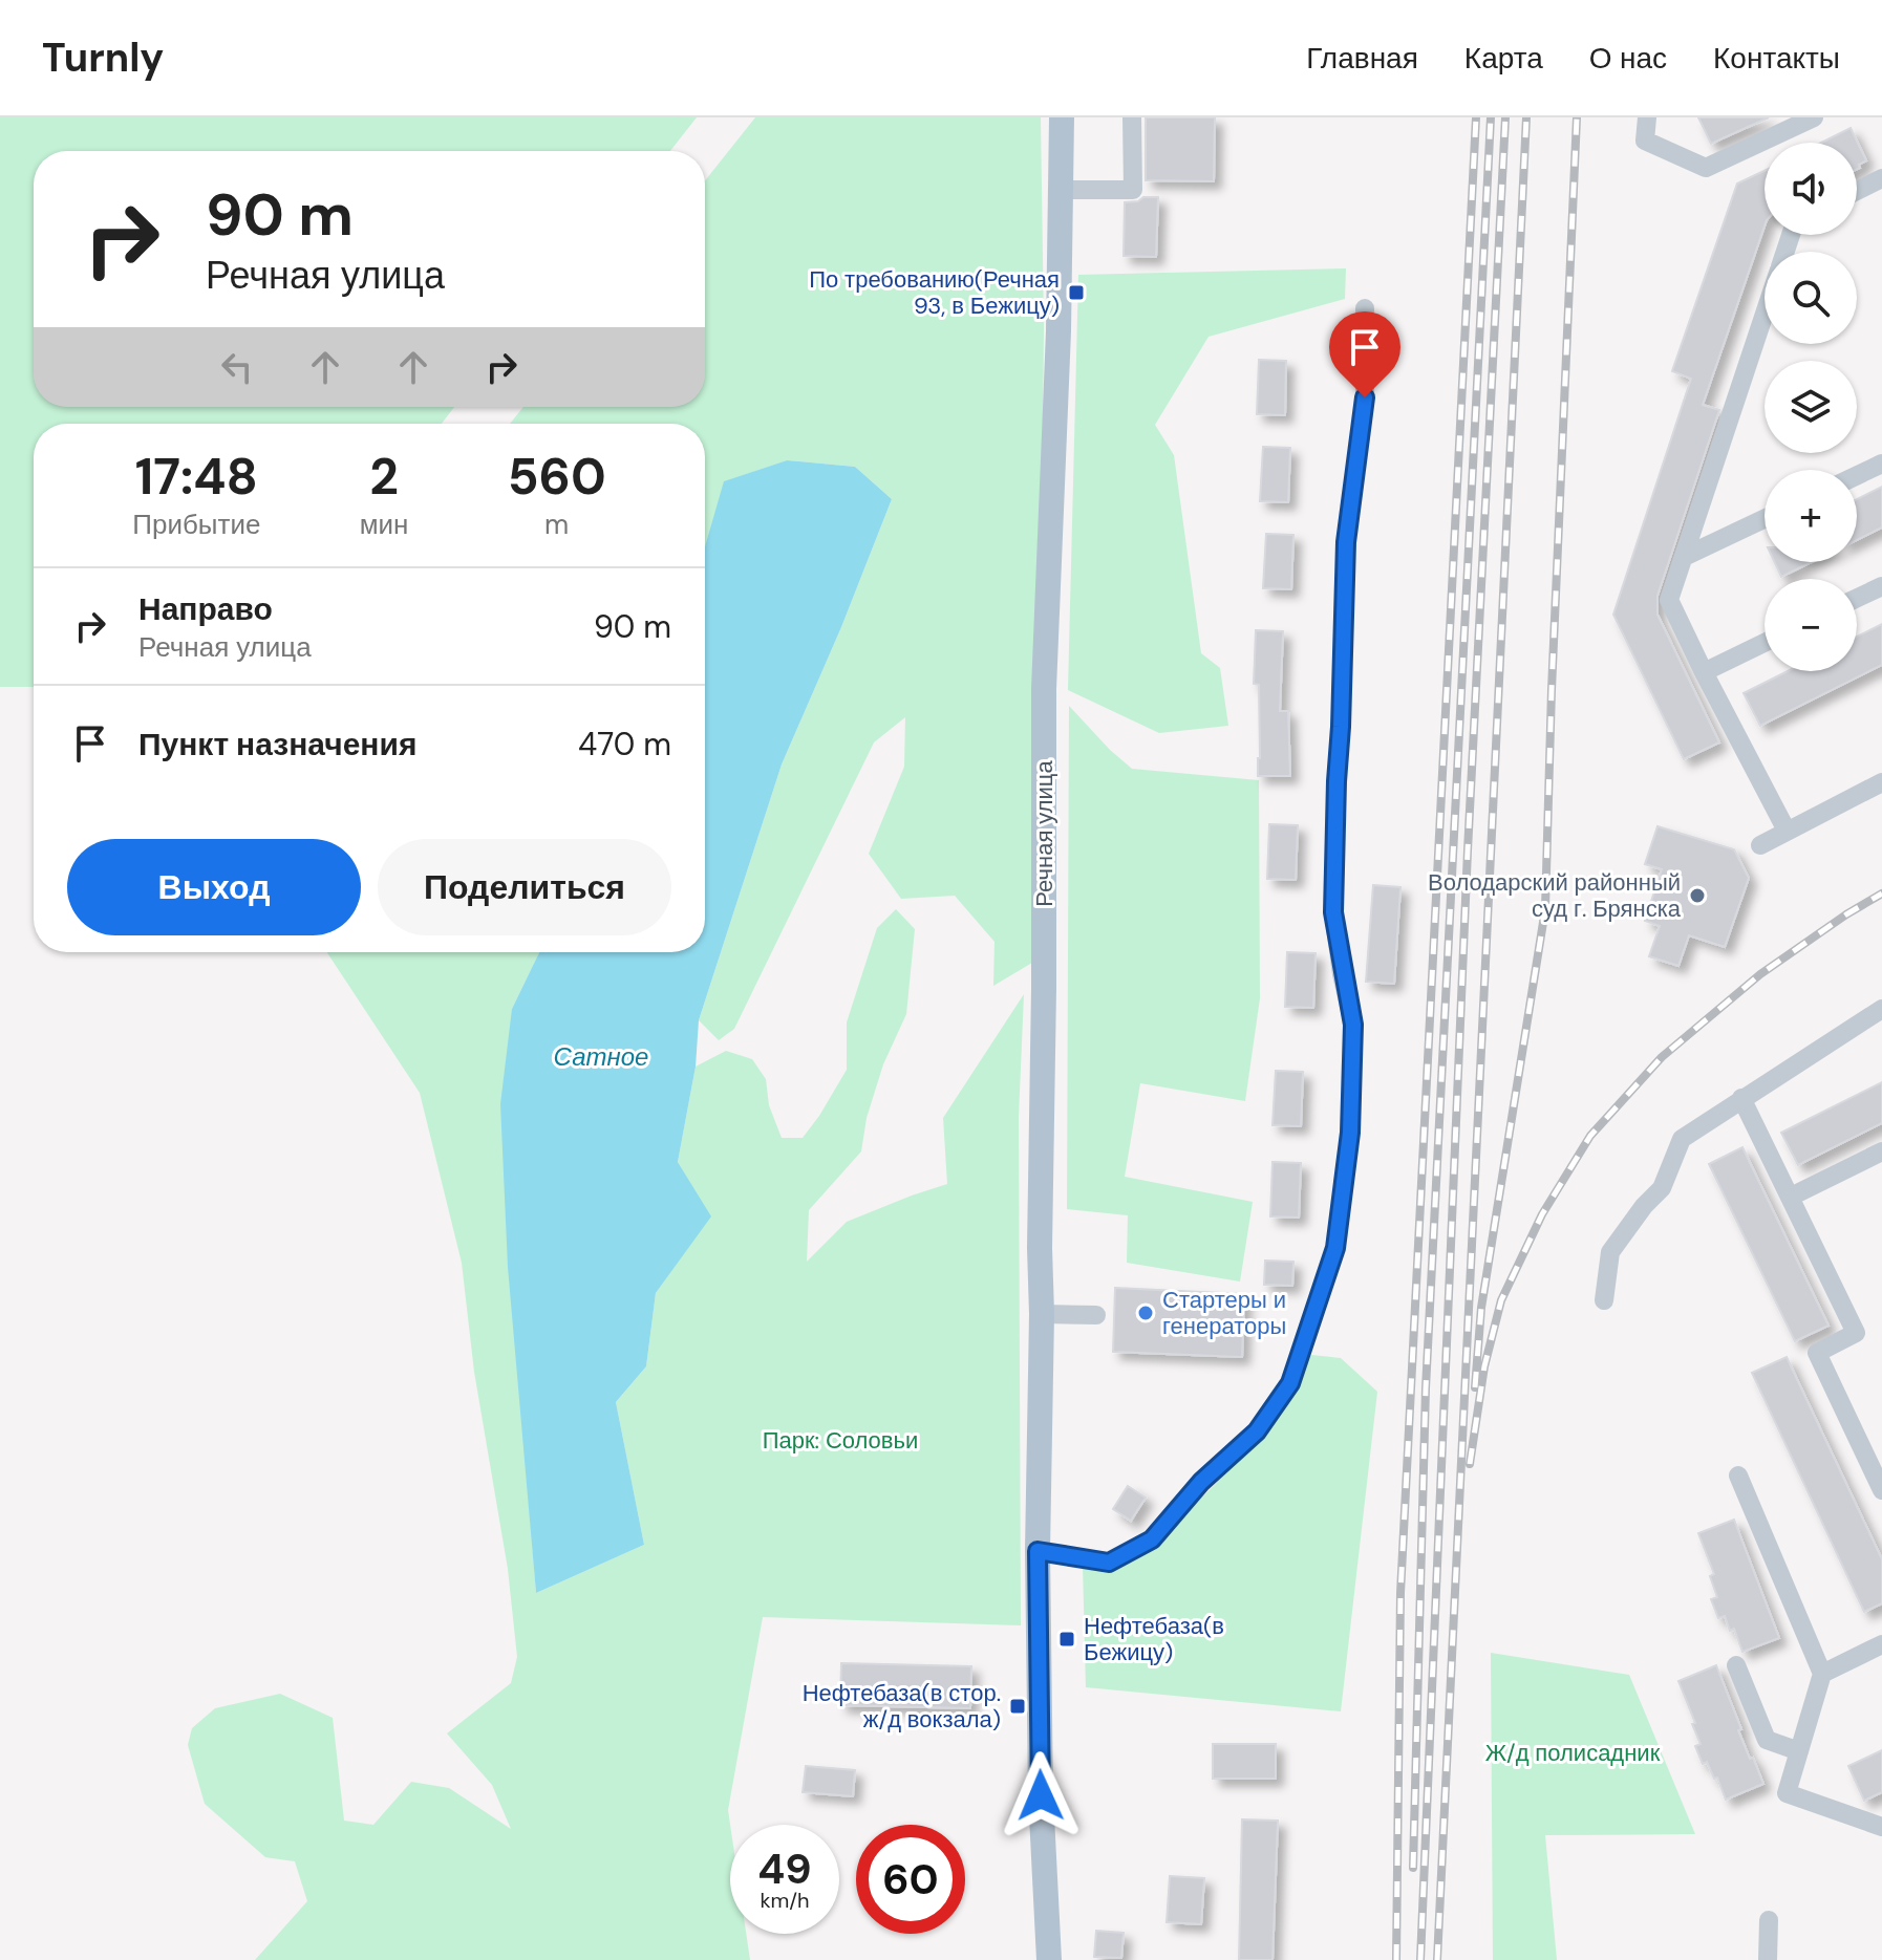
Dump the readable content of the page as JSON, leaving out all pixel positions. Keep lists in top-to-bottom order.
{
  "streets": {
    "main road": ["Речная улица"]
  },
  "water": ["Сатное"],
  "parks": ["Парк: Соловьи", "Ж/д полисадник"],
  "places": {
    "transit": ["По требованию(Речная 93, в Бежицу)", "Нефтебаза(в Бежицу)", "Нефтебаза(в стор. ж/д вокзала)"],
    "other": ["Володарский районный суд г. Брянска", "Стартеры и генераторы"]
  },
  "page": {
    "header": "Turnly",
    "nav": [
      "Главная",
      "Карта",
      "О нас",
      "Контакты"
    ],
    "map_buttons": ["+", "−"],
    "turn": ["90 m", "Речная улица"],
    "eta": [
      "17:48",
      "Прибытие",
      "2",
      "мин",
      "560",
      "m"
    ],
    "list": [
      {
        "name": "Направо",
        "note": "Речная улица",
        "value": "90 m"
      },
      {
        "name": "Пункт назначения",
        "value": "470 m"
      }
    ],
    "buttons": ["Выход", "Поделиться"],
    "speed": "49 km/h",
    "limit": "60"
  }
}
